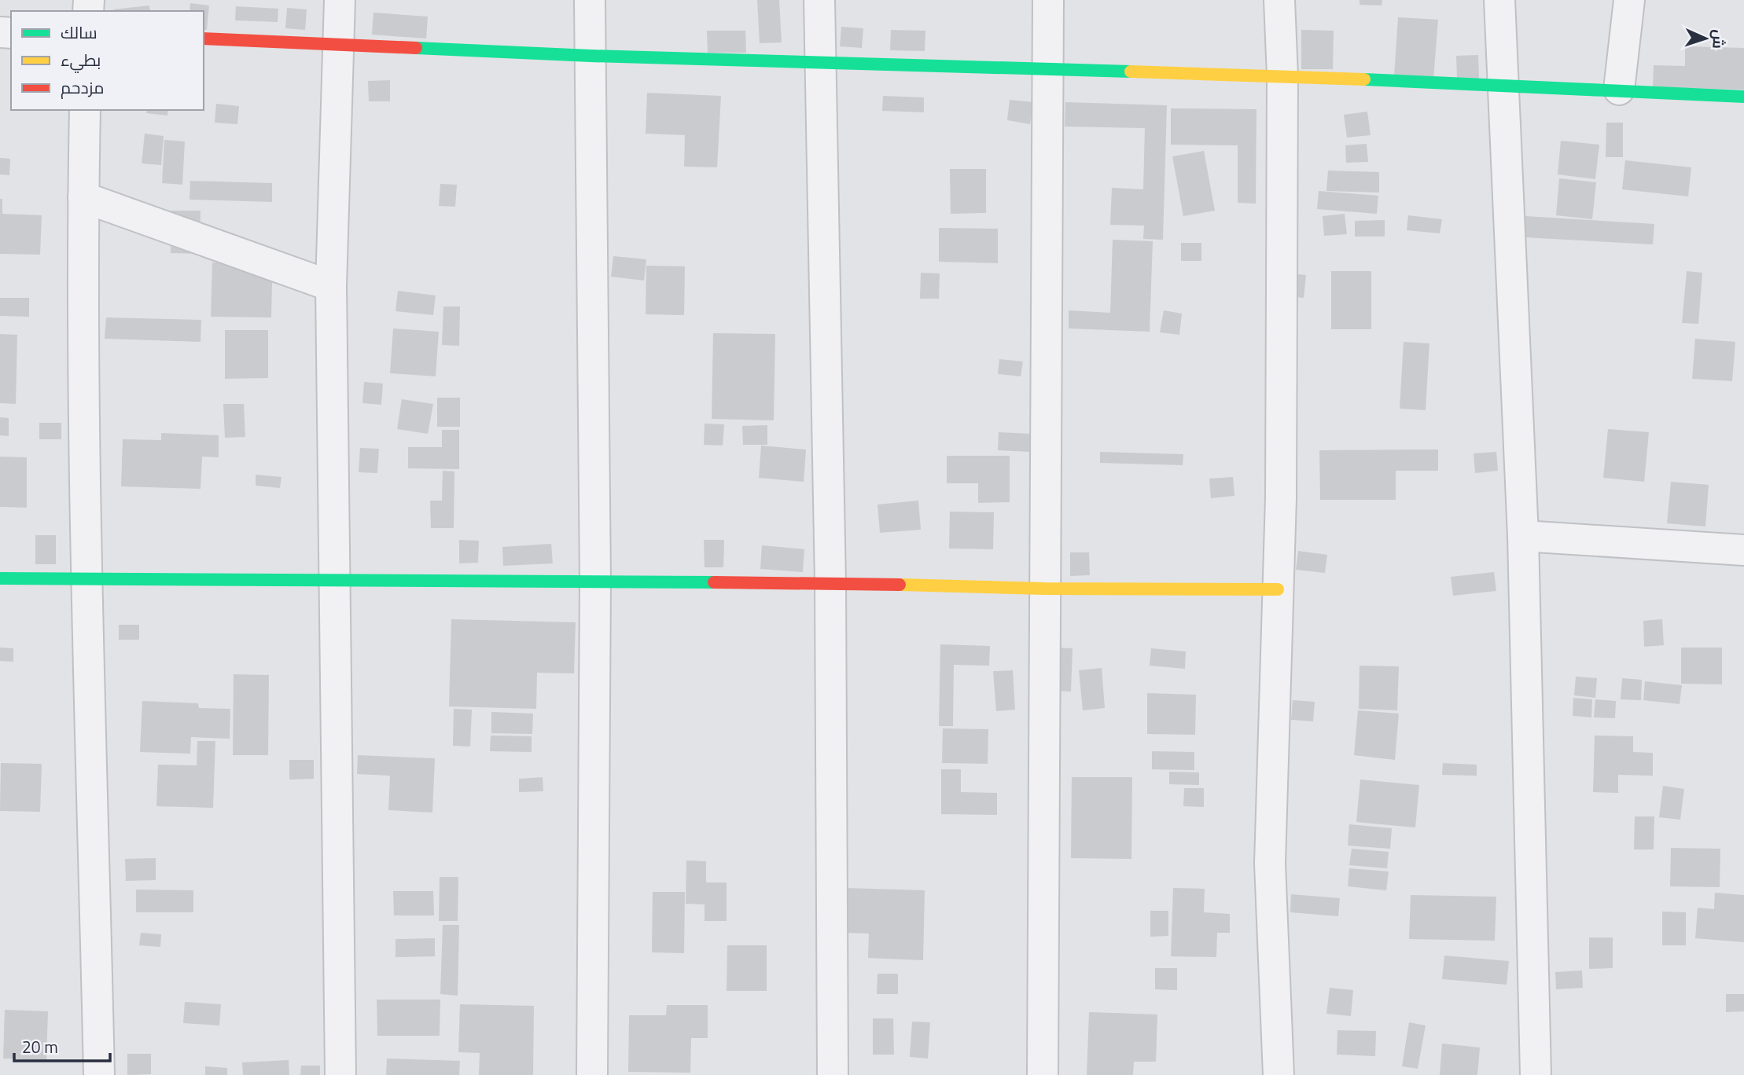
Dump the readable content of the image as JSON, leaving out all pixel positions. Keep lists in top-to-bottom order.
{
  "legend": ["سالك", "بطيء", "مزدحم"],
  "scale_bar": "20 m",
  "north": "right"
}
